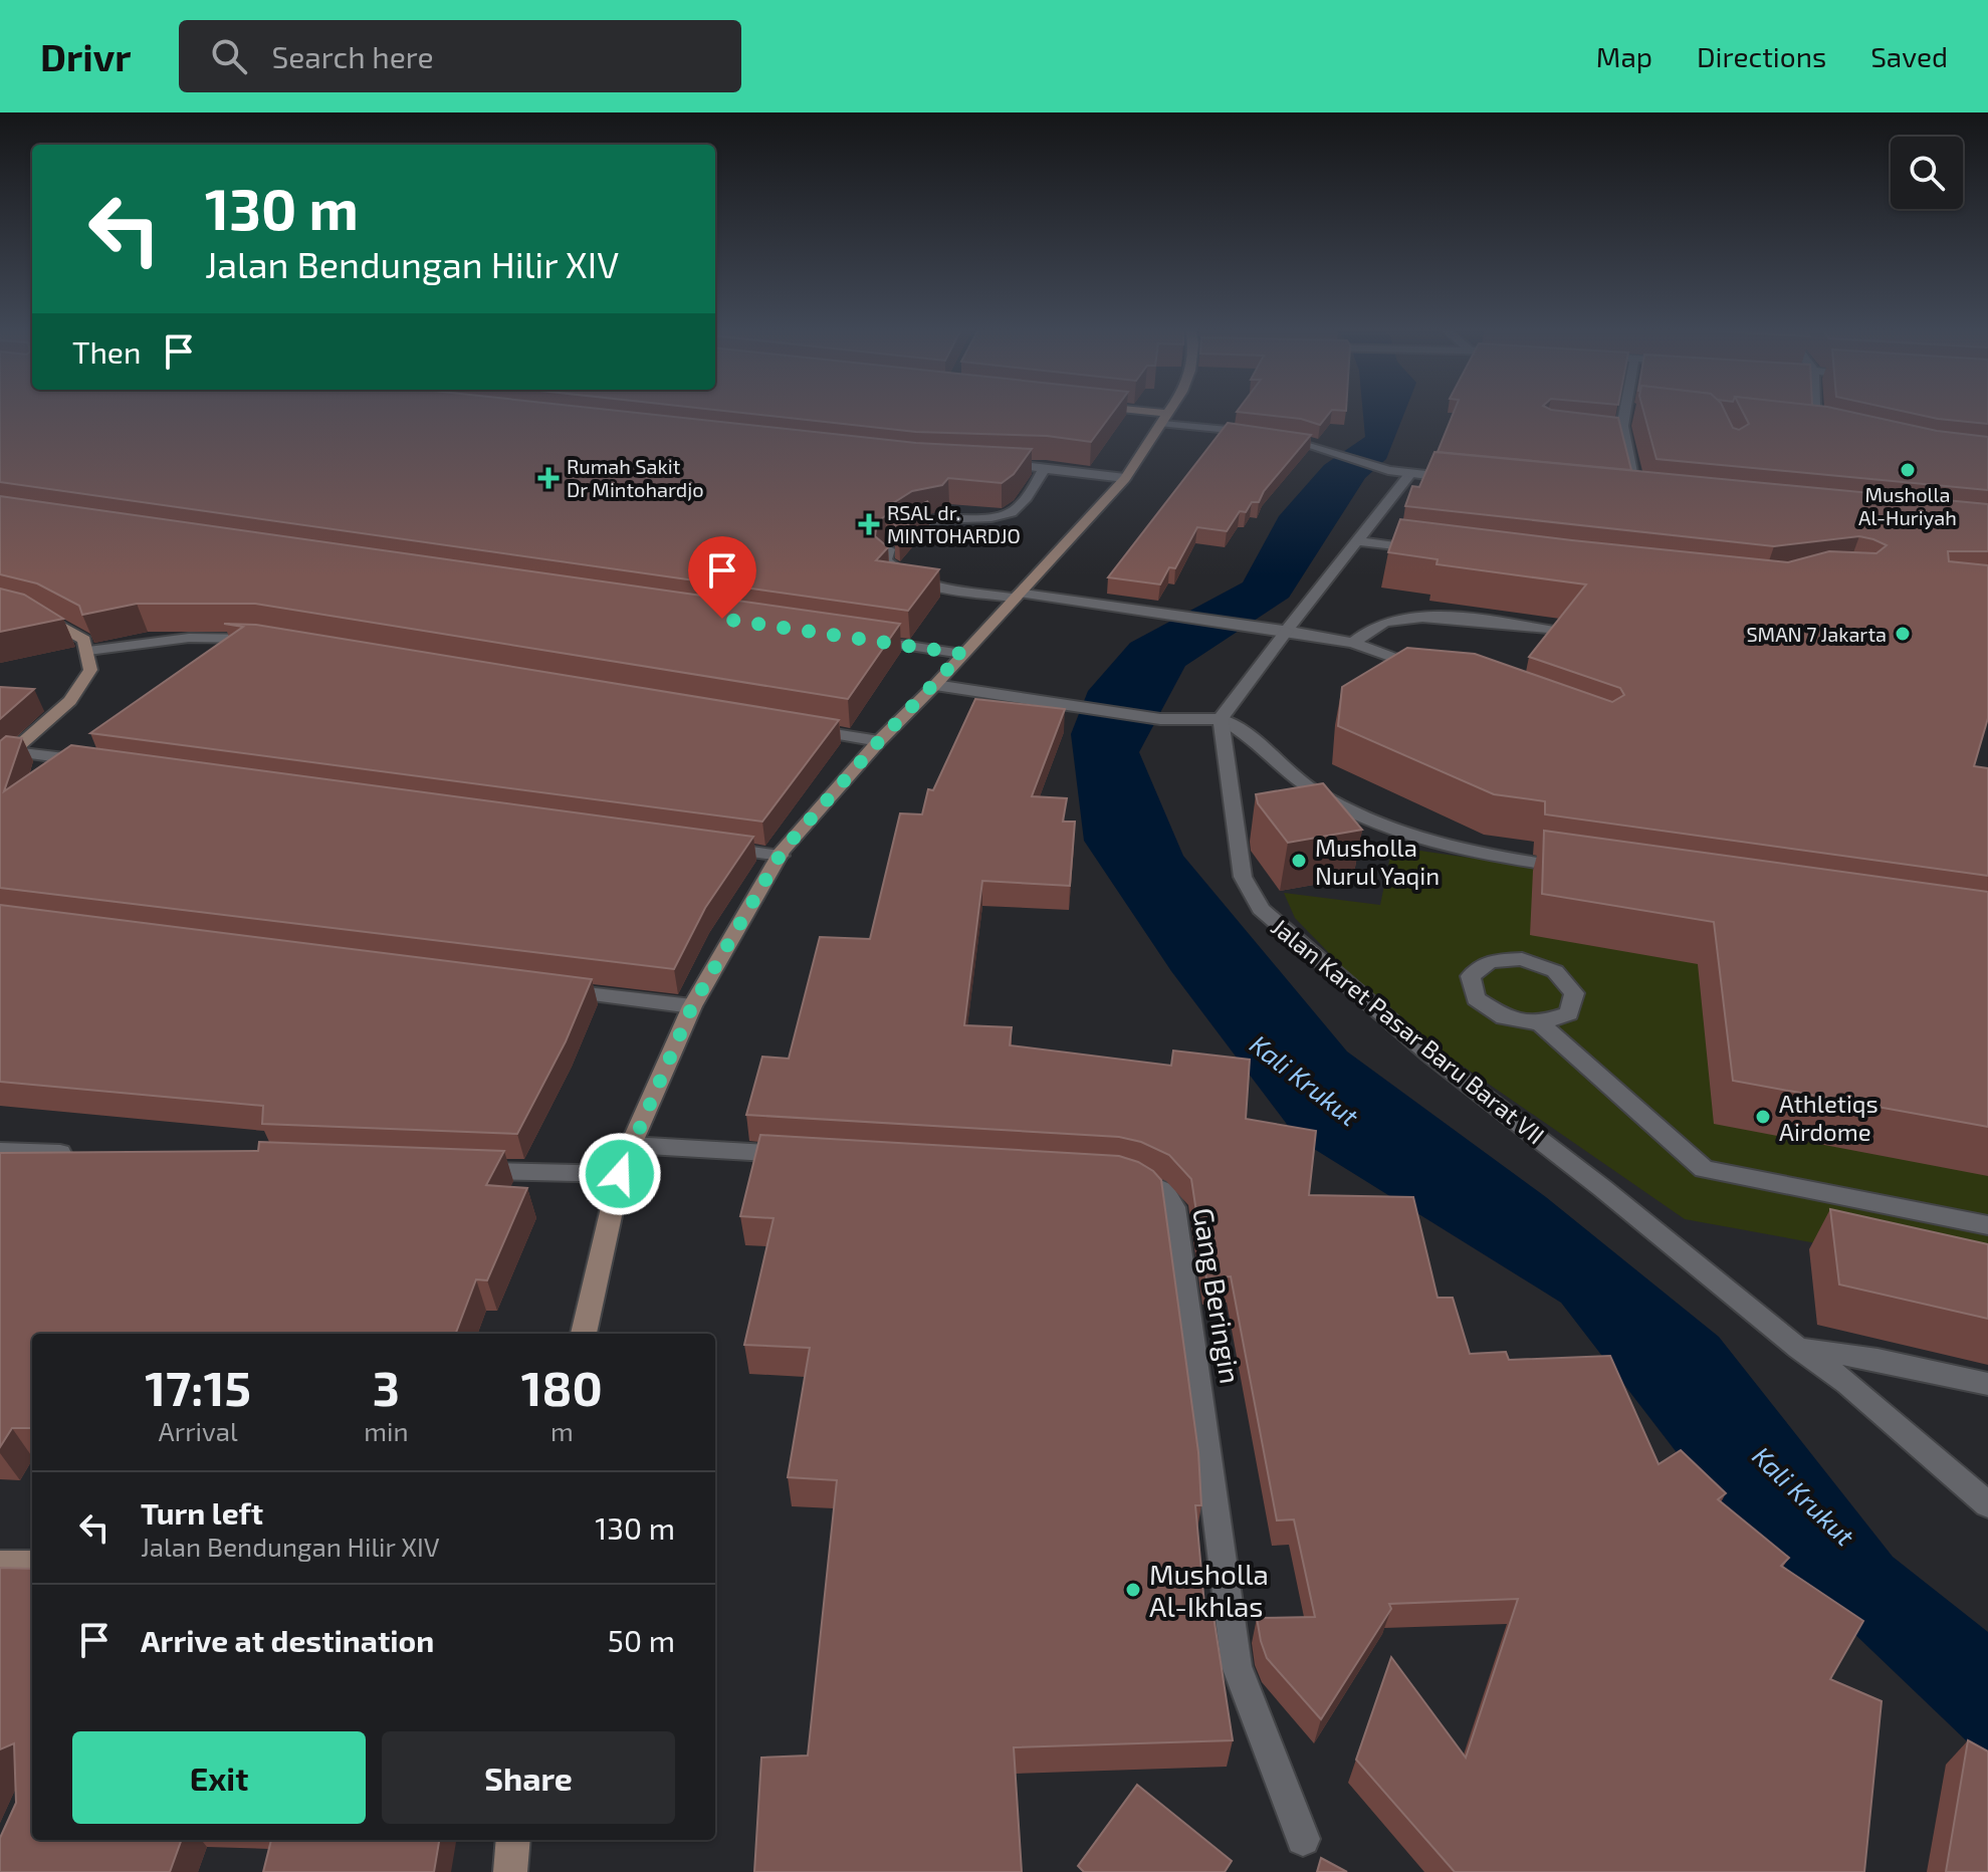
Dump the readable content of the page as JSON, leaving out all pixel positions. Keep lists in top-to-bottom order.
{
  "streets": {
    "street": ["Jalan Karet Pasar Baru Barat VII", "Gang Beringin"]
  },
  "water": ["Kali Krukut"],
  "places": {
    "other": [
      "Musholla Al-Huriyah",
      "SMAN 7 Jakarta",
      "Musholla Nurul Yaqin",
      "Athletiqs Airdome",
      "Musholla Al-Ikhlas"
    ],
    "health": ["Rumah Sakit Dr Mintohardjo", "RSAL dr. MINTOHARDJO"]
  },
  "page": {
    "header": "Drivr",
    "search": "Search here",
    "nav": ["Map", "Directions", "Saved"],
    "turn": ["130 m", "Jalan Bendungan Hilir XIV"],
    "then": "Then",
    "eta": [
      "17:15",
      "Arrival",
      "3",
      "min",
      "180",
      "m"
    ],
    "list": [
      {
        "name": "Turn left",
        "note": "Jalan Bendungan Hilir XIV",
        "value": "130 m"
      },
      {
        "name": "Arrive at destination",
        "value": "50 m"
      }
    ],
    "buttons": ["Exit", "Share"]
  }
}
